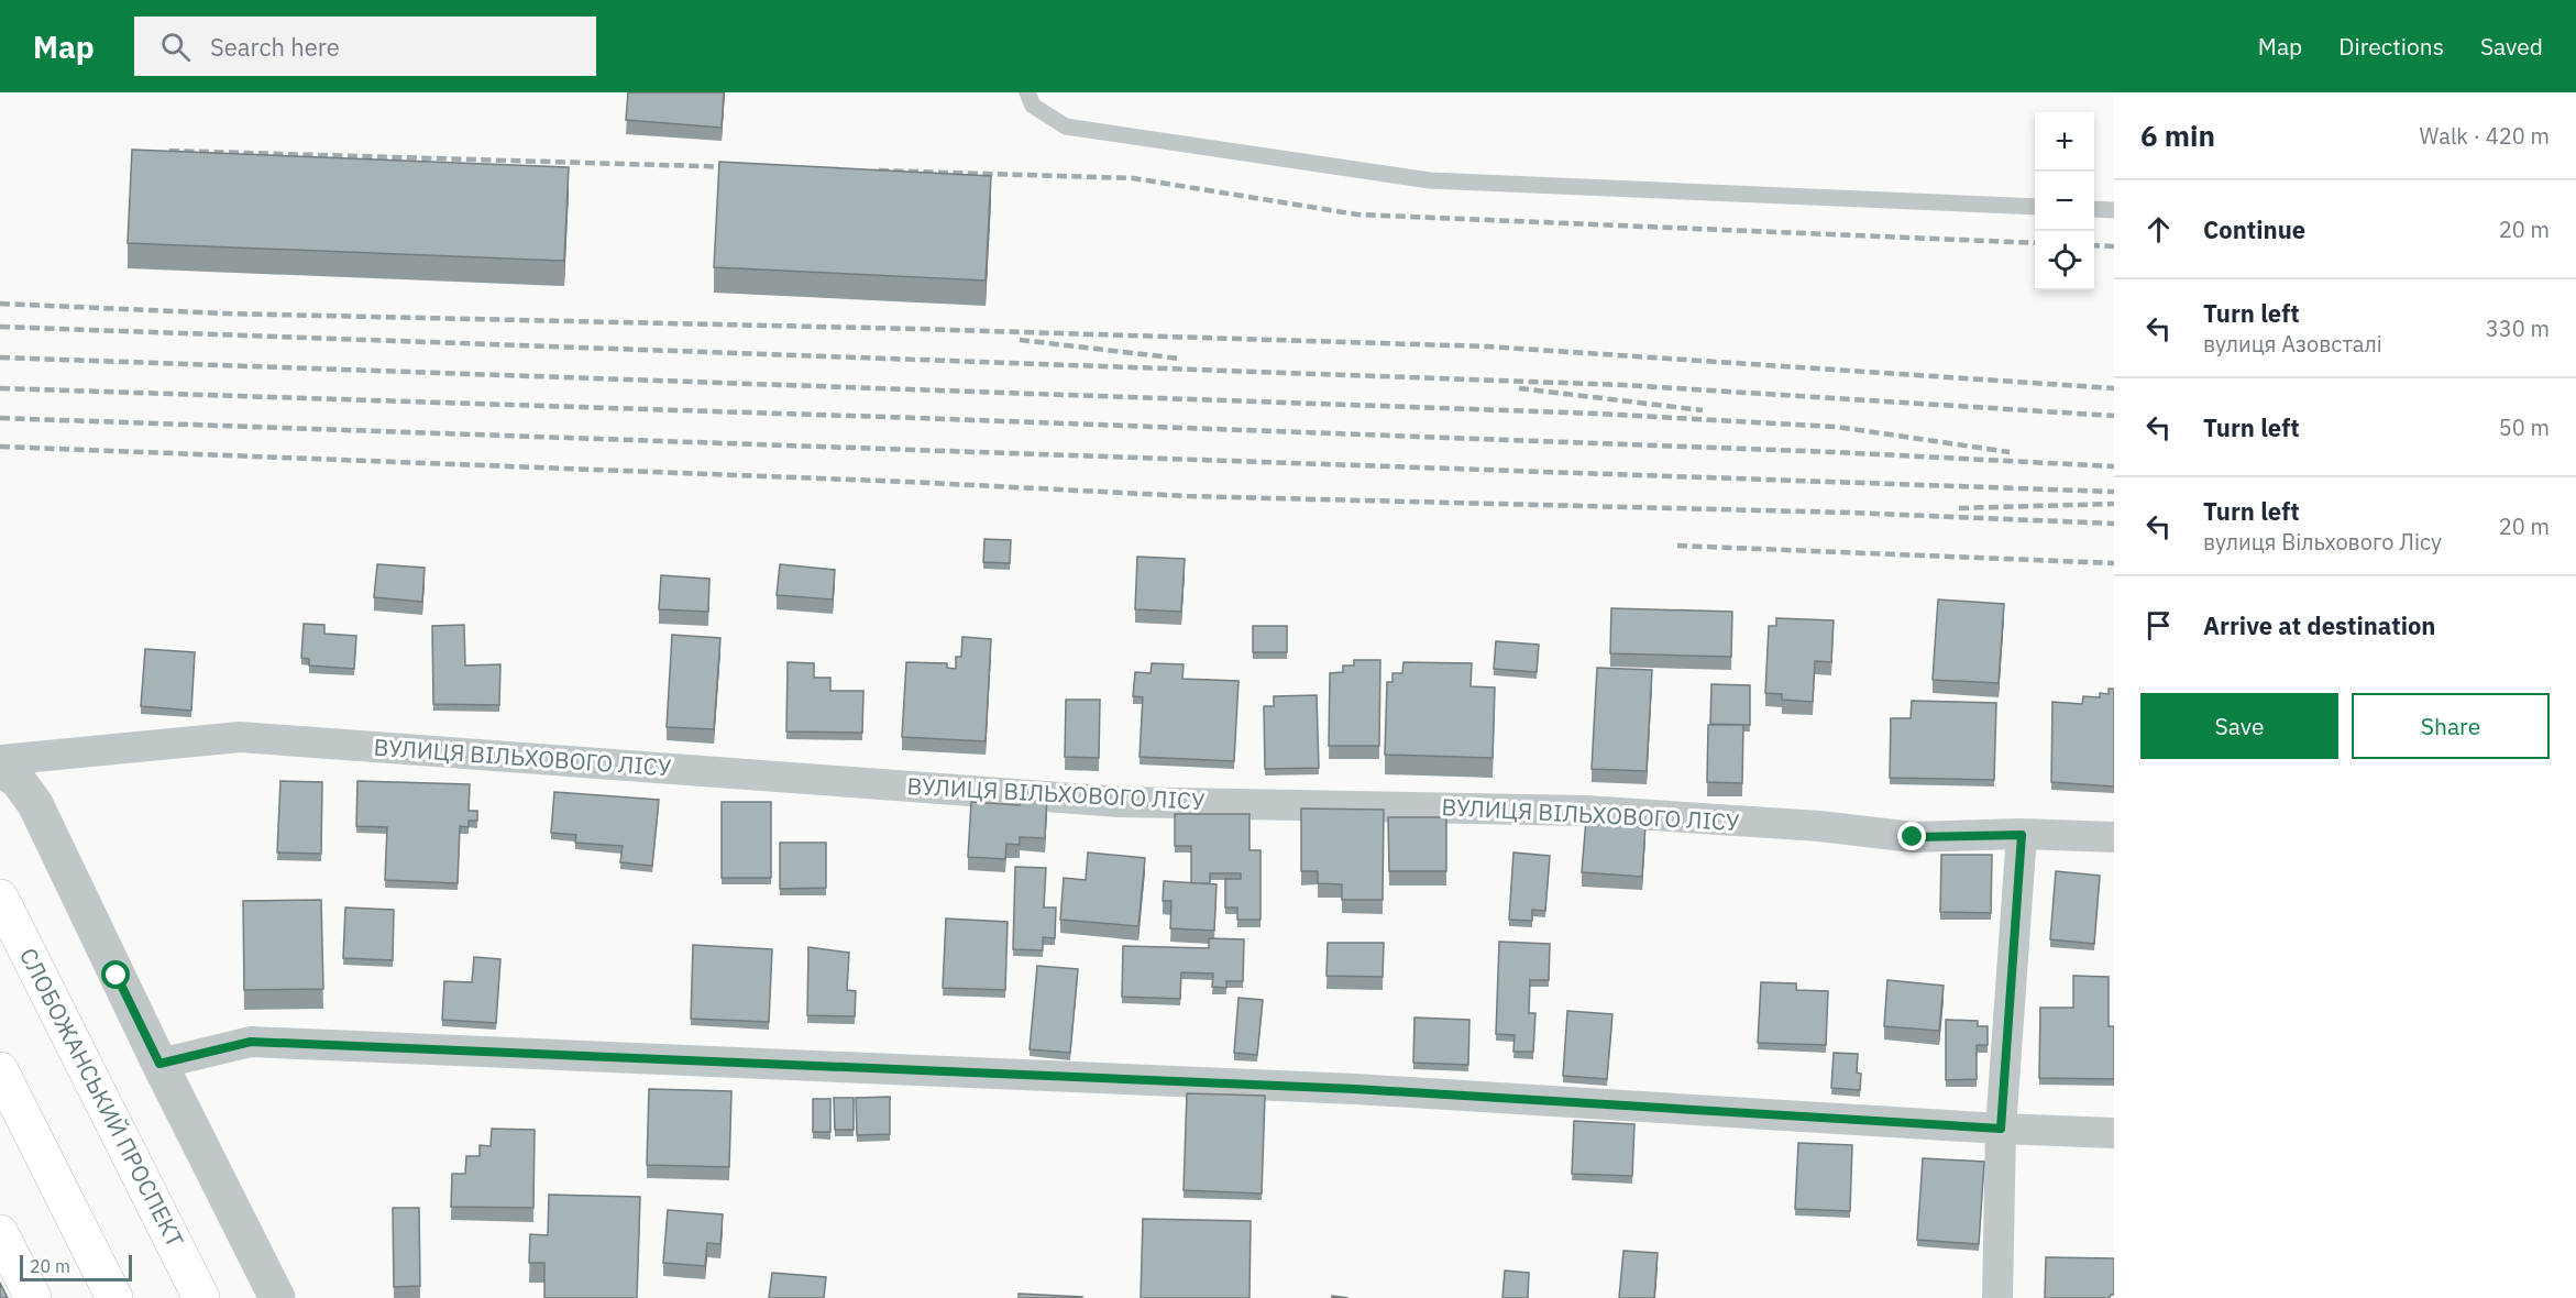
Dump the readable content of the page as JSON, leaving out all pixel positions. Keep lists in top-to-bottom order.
{
  "streets": {
    "main road": ["СЛОБОЖАНСЬКИЙ ПРОСПЕКТ"],
    "street": ["ВУЛИЦЯ ВІЛЬХОВОГО ЛІСУ"]
  },
  "scale_bar": "20 m",
  "page": {
    "header": "Map",
    "search": "Search here",
    "nav": ["Map", "Directions", "Saved"],
    "heading": ["6 min", "Walk · 420 m"],
    "map_buttons": ["+", "−"],
    "list": [
      ["Continue", "20 m"],
      ["Turn left", "вулиця Азовсталі", "330 m"],
      ["Turn left", "50 m"],
      ["Turn left", "вулиця Вільхового Лісу", "20 m"],
      "Arrive at destination"
    ],
    "buttons": ["Save", "Share"],
    "scale": "20 m"
  }
}
